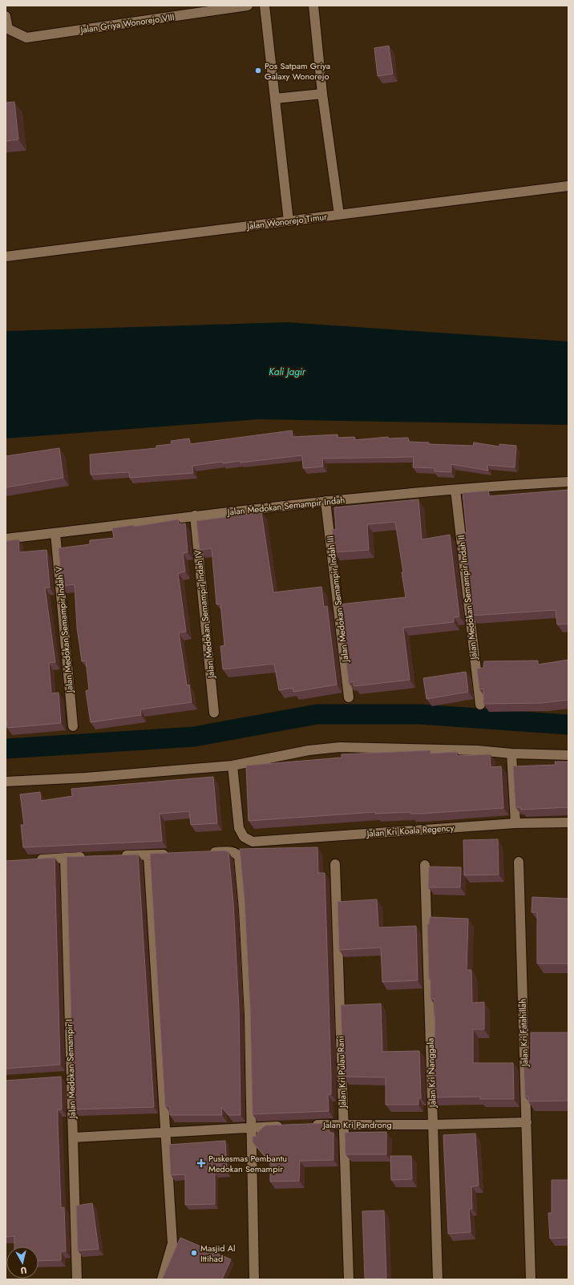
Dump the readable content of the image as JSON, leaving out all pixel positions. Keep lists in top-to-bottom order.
{
  "streets": {
    "street": [
      "Jalan Griya Wonorejo VIII",
      "Jalan Wonorejo Timur",
      "Jalan Medokan Semampir Indah",
      "Jalan Medokan Semampir Indah II",
      "Jalan Medokan Semampir Indah III",
      "Jalan Medokan Semampir Indah IV",
      "Jalan Medokan Semampir Indah V",
      "Jalan Kri Koala Regency",
      "Jalan Kri Fatahillah",
      "Jalan Medokan Semampir I",
      "Jalan Kri Pulau Rani",
      "Jalan Kri Nanggala",
      "Jalan Kri Pandrong"
    ]
  },
  "crossings": [
    ["Jalan Medokan Semampir Indah", "Jalan Medokan Semampir Indah II"],
    ["Jalan Medokan Semampir Indah", "Jalan Medokan Semampir Indah III"],
    ["Jalan Medokan Semampir Indah", "Jalan Medokan Semampir Indah IV"],
    ["Jalan Medokan Semampir Indah", "Jalan Medokan Semampir Indah V"],
    ["Jalan Kri Fatahillah", "Jalan Kri Pandrong"],
    ["Jalan Kri Pulau Rani", "Jalan Kri Pandrong"],
    ["Jalan Kri Nanggala", "Jalan Kri Pandrong"]
  ],
  "water": ["Kali Jagir"],
  "places": {
    "other": ["Pos Satpam Griya Galaxy Wonorejo", "Masjid Al Ittihad"],
    "health": ["Puskesmas Pembantu Medokan Semampir"]
  },
  "north": "bottom"
}
